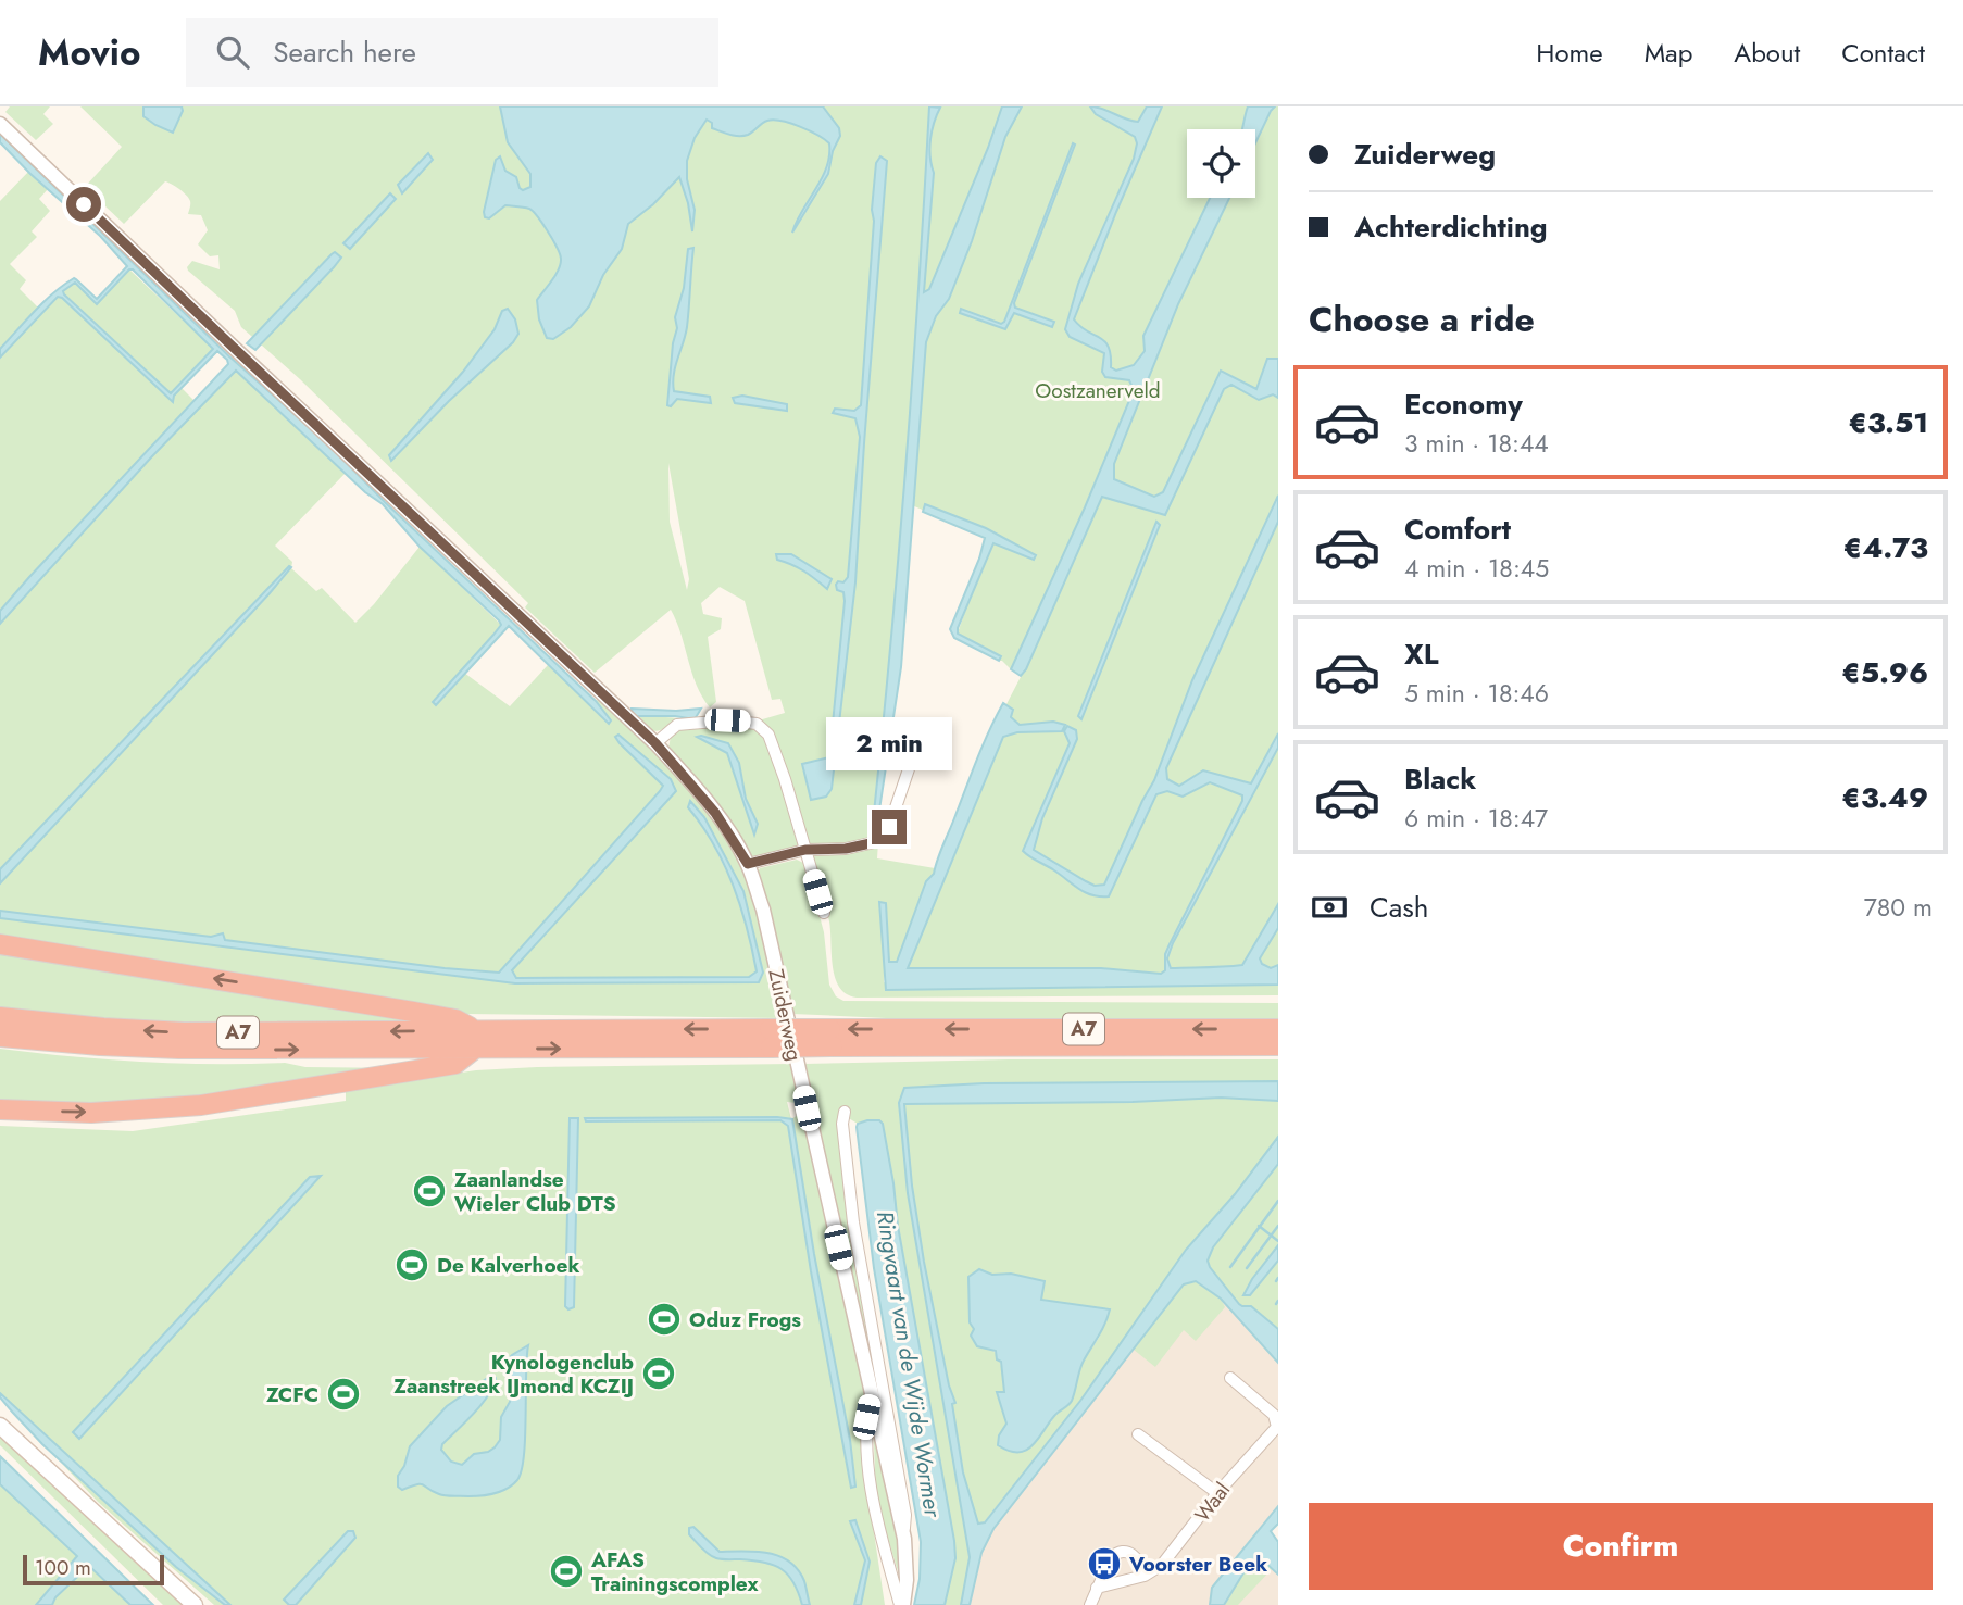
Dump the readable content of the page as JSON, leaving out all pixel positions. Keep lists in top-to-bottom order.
{
  "streets": {
    "highway": ["A7"],
    "street": ["Zuiderweg", "Waal"]
  },
  "water": ["Ringvaart van de Wijde Wormer"],
  "parks": ["Oostzanerveld"],
  "places": {
    "sports": [
      "Zaanlandse Wieler Club DTS",
      "De Kalverhoek",
      "Oduz Frogs",
      "Kynologenclub Zaanstreek IJmond KCZIJ",
      "ZCFC",
      "AFAS Trainingscomplex"
    ],
    "bus stop": ["Voorster Beek"]
  },
  "scale_bar": "100 m",
  "page": {
    "header": "Movio",
    "search": "Search here",
    "nav": [
      "Home",
      "Map",
      "About",
      "Contact"
    ],
    "banner": ["Zuiderweg", "Achterdichting"],
    "heading": "Choose a ride",
    "list": [
      {
        "name": "Economy",
        "note": "3 min · 18:44",
        "value": "€3.51"
      },
      {
        "name": "Comfort",
        "note": "4 min · 18:45",
        "value": "€4.73"
      },
      {
        "name": "XL",
        "note": "5 min · 18:46",
        "value": "€5.96"
      },
      {
        "name": "Black",
        "note": "6 min · 18:47",
        "value": "€3.49"
      }
    ],
    "bubble": "2 min",
    "pay": ["Cash", "780 m"],
    "buttons": "Confirm",
    "scale": "100 m"
  }
}
